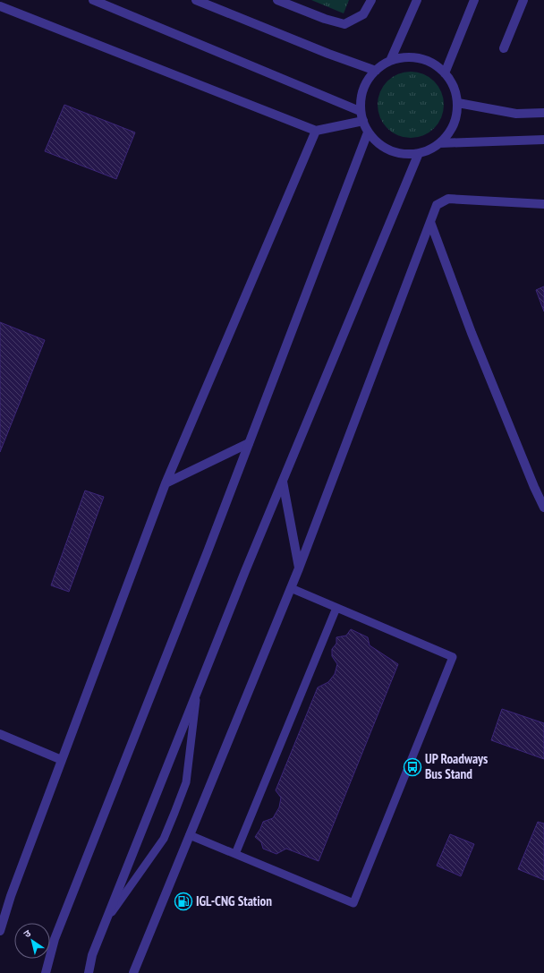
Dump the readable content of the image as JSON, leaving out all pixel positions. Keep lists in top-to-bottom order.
{
  "places": {
    "bus stop": ["UP Roadways Bus Stand"],
    "fuel station": ["IGL-CNG Station"]
  },
  "north": "top left"
}
